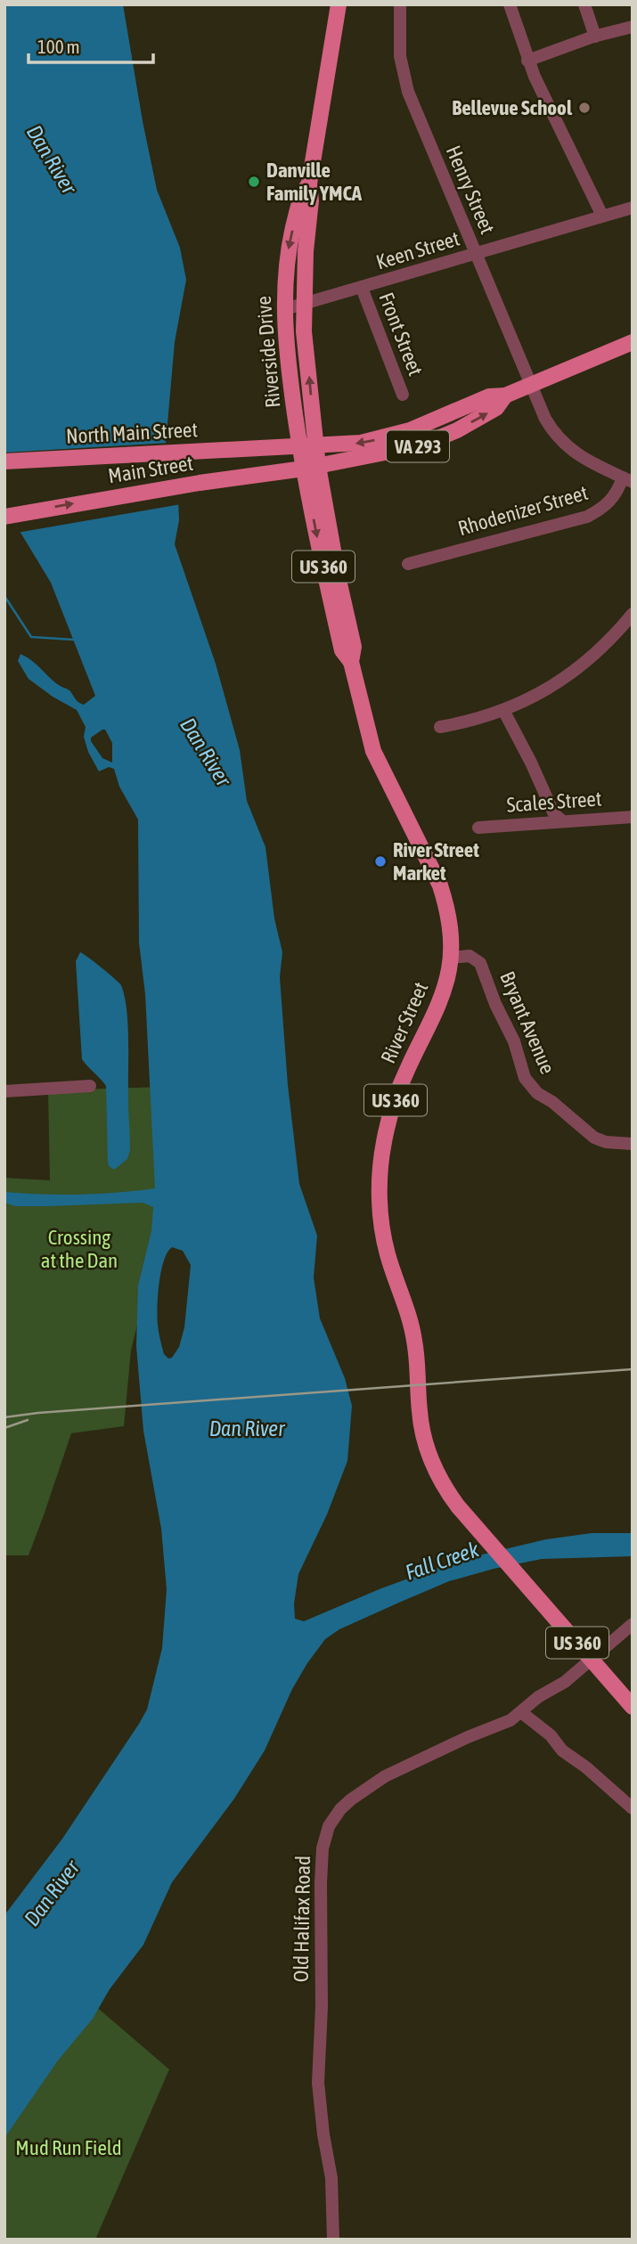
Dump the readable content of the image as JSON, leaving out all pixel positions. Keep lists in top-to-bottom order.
{
  "streets": {
    "main road": [
      "Riverside Drive",
      "North Main Street",
      "VA 293",
      "Main Street",
      "US 360",
      "River Street"
    ],
    "street": [
      "Henry Street",
      "Keen Street",
      "Front Street",
      "Rhodenizer Street",
      "Scales Street",
      "Bryant Avenue",
      "Old Halifax Road"
    ]
  },
  "crossings": [
    ["Henry Street", "Keen Street"],
    ["Henry Street", "VA 293"],
    ["Henry Street", "Rhodenizer Street"],
    ["Keen Street", "Front Street"],
    ["Keen Street", "Riverside Drive"],
    ["Riverside Drive", "North Main Street"],
    ["Riverside Drive", "VA 293"],
    ["Riverside Drive", "River Street"],
    ["North Main Street", "VA 293"],
    ["North Main Street", "River Street"],
    ["VA 293", "Main Street"],
    ["VA 293", "River Street"],
    ["Main Street", "River Street"],
    ["US 360", "River Street"],
    ["US 360", "Old Halifax Road"],
    ["River Street", "Bryant Avenue"],
    ["River Street", "Old Halifax Road"]
  ],
  "one_way": ["Main Street"],
  "water": ["Dan River", "Fall Creek"],
  "parks": ["Crossing at the Dan", "Mud Run Field"],
  "places": ["Bellevue School", "Danville Family YMCA", "River Street Market"],
  "scale_bar": "100 m"
}
